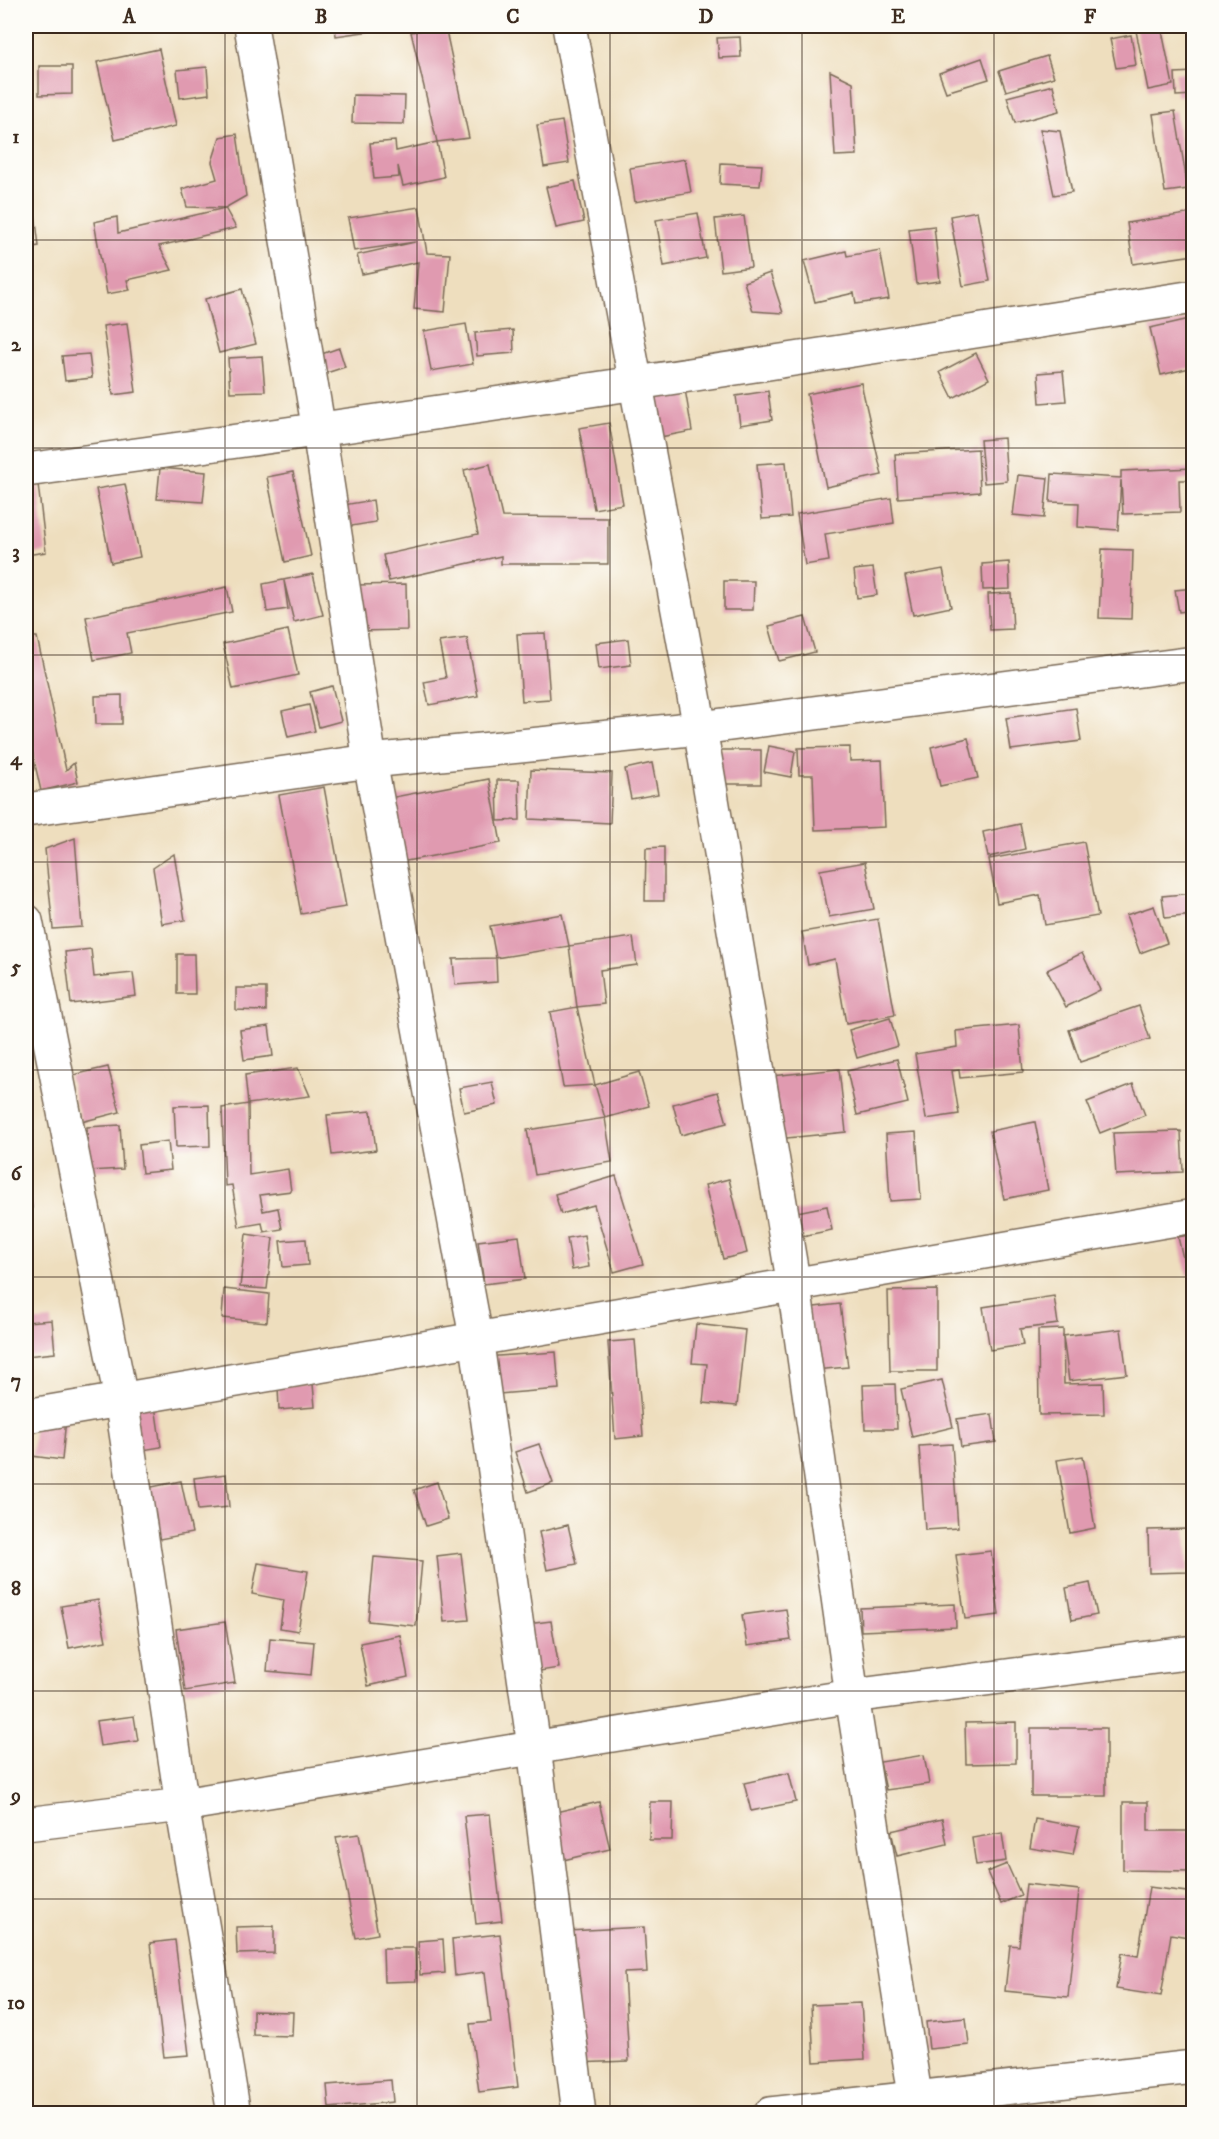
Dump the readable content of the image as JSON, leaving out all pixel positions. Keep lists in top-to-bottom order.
{
  "grid": {
    "columns": [
      "A",
      "B",
      "C",
      "D",
      "E",
      "F"
    ],
    "rows": [
      "1",
      "2",
      "3",
      "4",
      "5",
      "6",
      "7",
      "8",
      "9",
      "10"
    ]
  }
}
